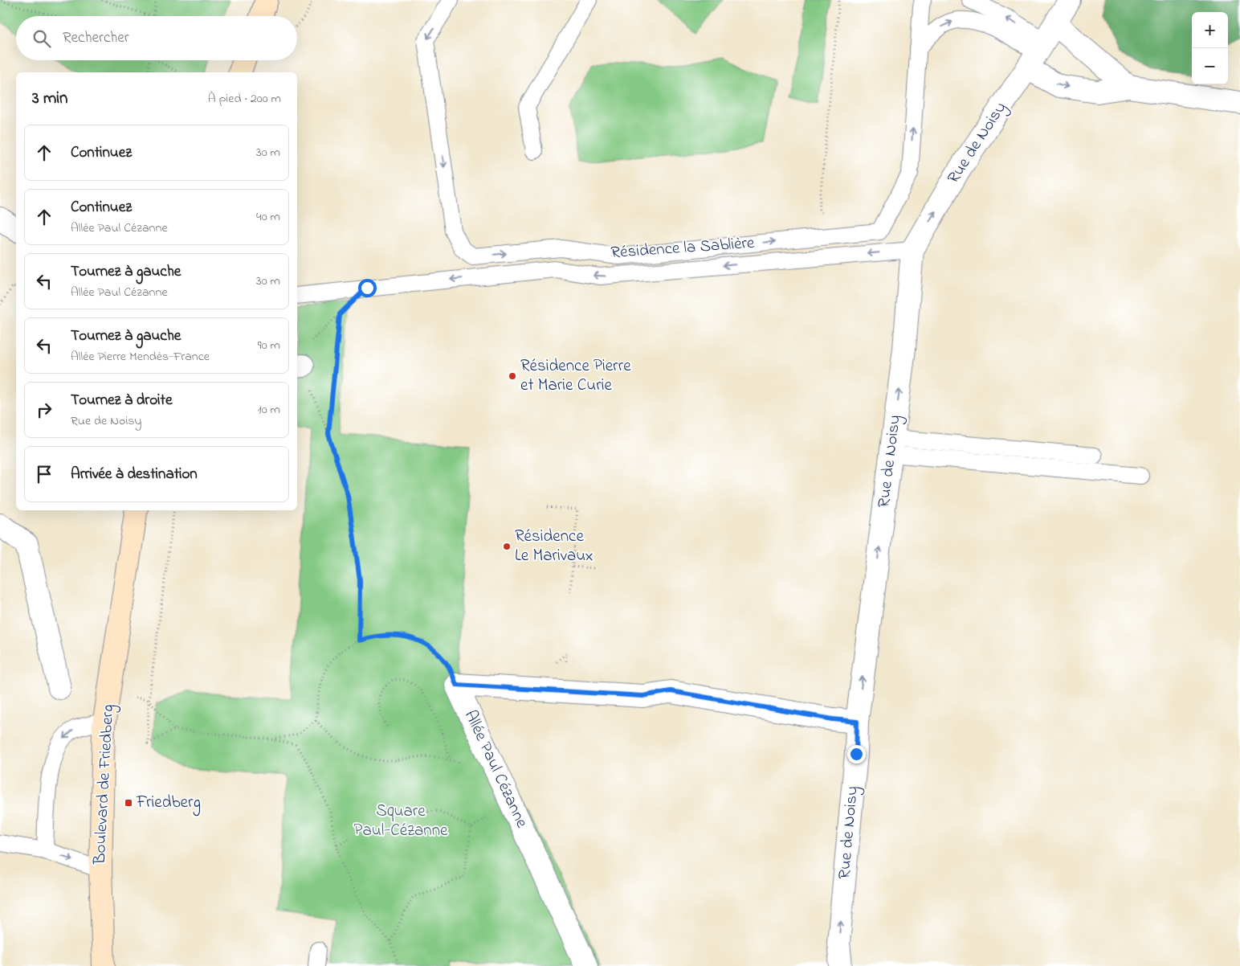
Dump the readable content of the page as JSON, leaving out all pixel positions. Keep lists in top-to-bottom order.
{
  "streets": {
    "main road": ["Boulevard de Friedberg"],
    "street": ["Rue de Noisy", "Allée Paul Cézanne"],
    "lane": ["Résidence la Sablière"]
  },
  "one_way": ["Rue de Noisy"],
  "parks": ["Square Paul-Cézanne"],
  "places": {
    "other": ["Résidence Pierre et Marie Curie", "Résidence Le Marivaux"],
    "transit": ["Friedberg"]
  },
  "page": {
    "map_buttons": ["+", "−"],
    "search": "Rechercher",
    "heading": ["3 min", "À pied · 200 m"],
    "list": [
      ["Continuez", "30 m"],
      ["Continuez", "Allée Paul Cézanne", "40 m"],
      ["Tournez à gauche", "Allée Paul Cézanne", "30 m"],
      ["Tournez à gauche", "Allée Pierre Mendès-France", "90 m"],
      ["Tournez à droite", "Rue de Noisy", "10 m"],
      "Arrivée à destination"
    ]
  }
}
